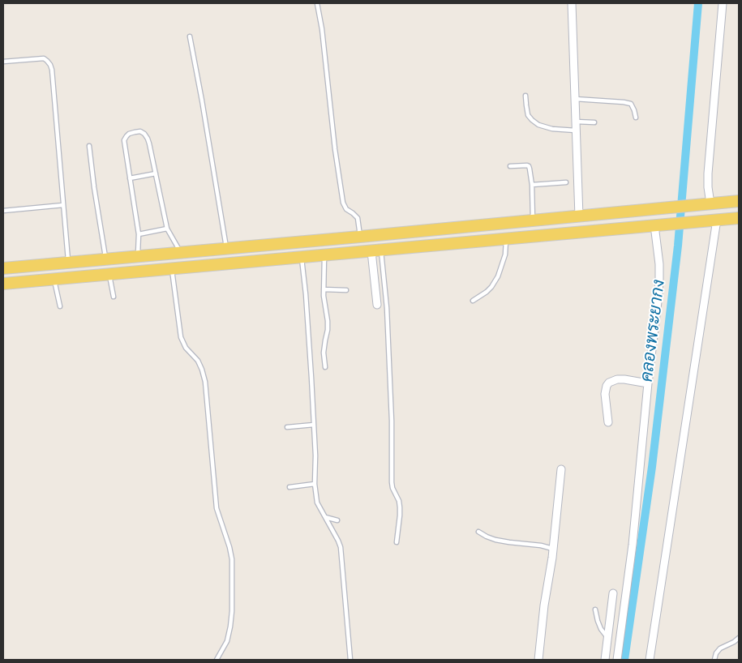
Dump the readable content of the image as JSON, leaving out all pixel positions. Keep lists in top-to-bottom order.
{
  "water": ["คลองพระยากง"]
}
